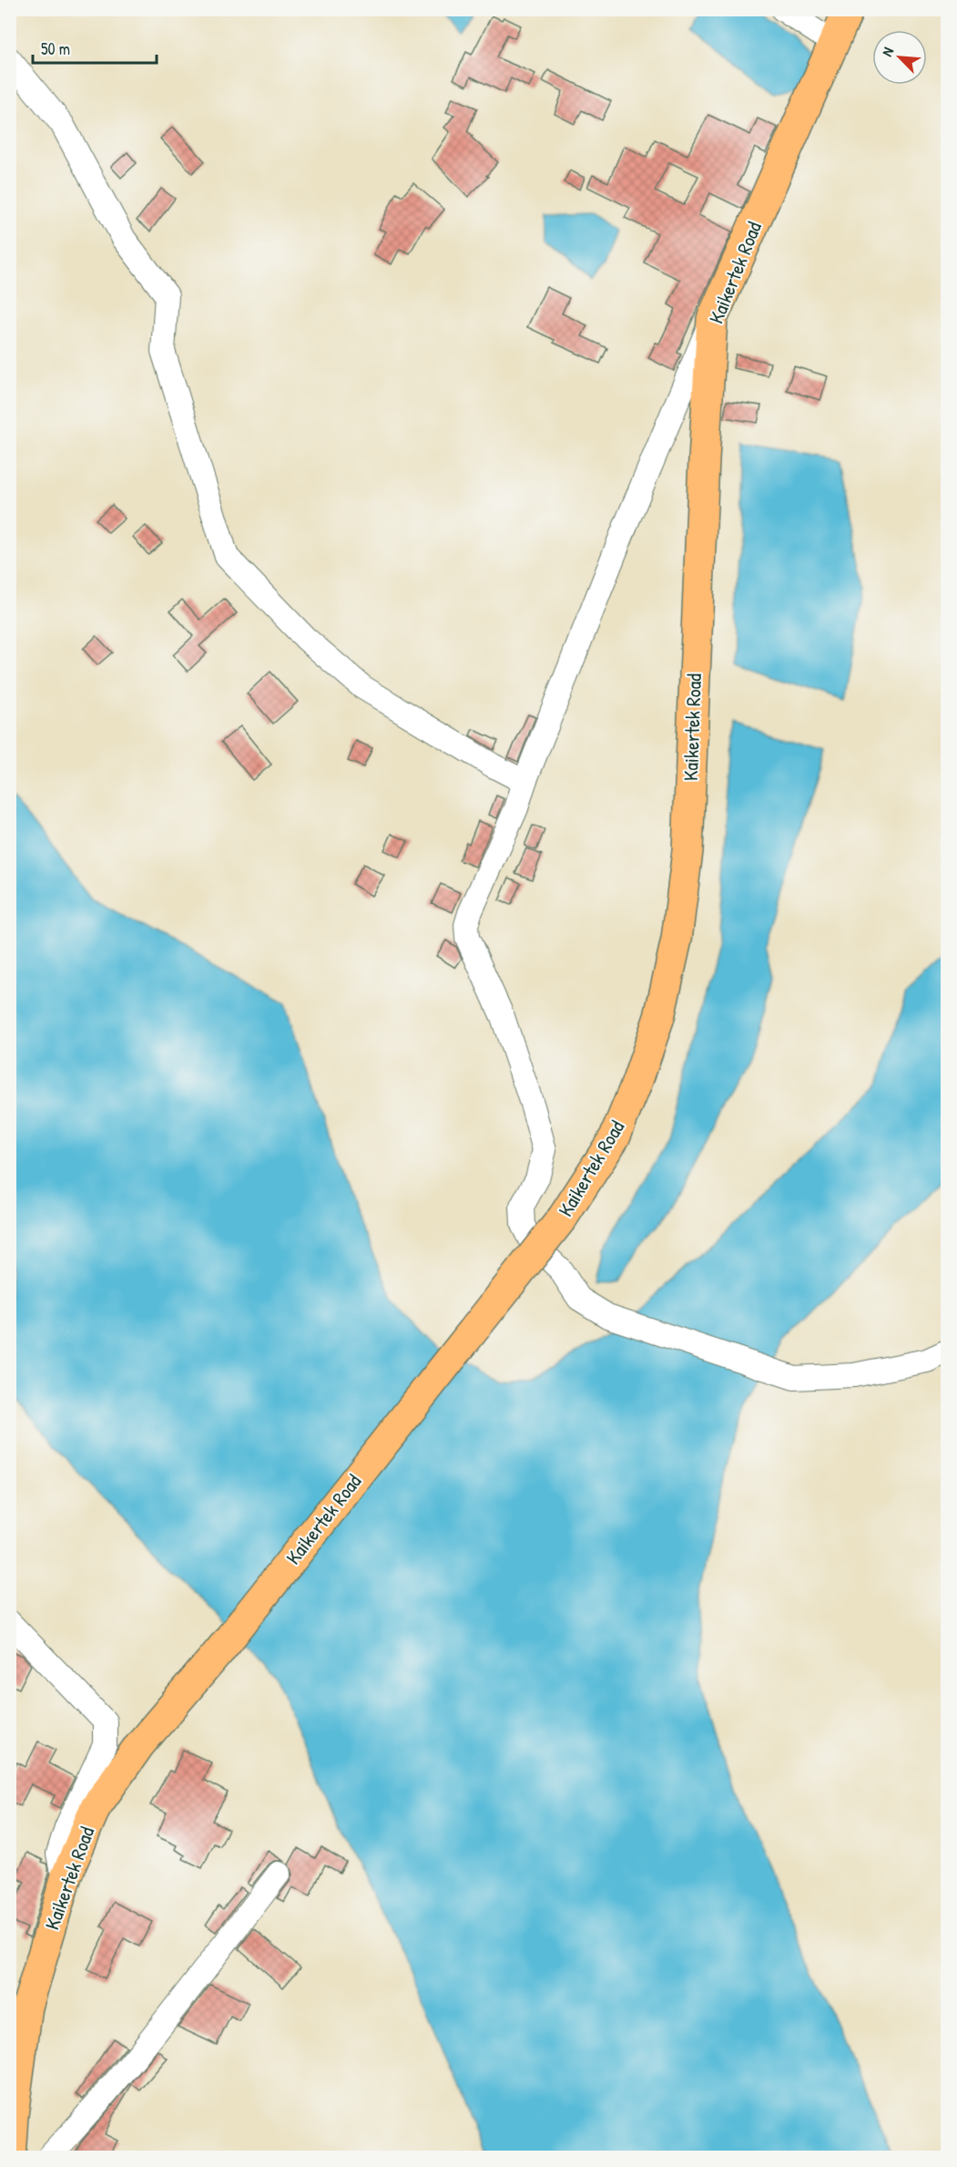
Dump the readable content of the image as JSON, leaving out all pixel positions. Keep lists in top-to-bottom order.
{
  "streets": {
    "main road": ["Kaikertek Road"]
  },
  "scale_bar": "50 m",
  "north": "top left"
}
